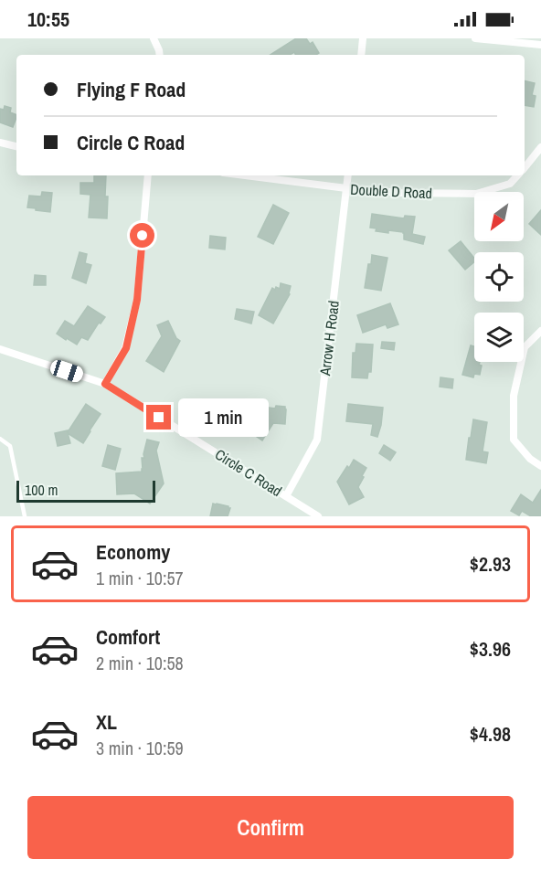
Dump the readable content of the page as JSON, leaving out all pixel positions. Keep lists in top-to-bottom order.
{
  "streets": {
    "street": ["Double D Road", "Arrow H Road", "Circle C Road"]
  },
  "crossings": [
    ["Double D Road", "Arrow H Road"],
    ["Arrow H Road", "Circle C Road"]
  ],
  "scale_bar": "100 m",
  "north": "bottom left",
  "page": {
    "status": "10:55",
    "banner": ["Flying F Road", "Circle C Road"],
    "bubble": "1 min",
    "scale": "100 m",
    "list": [
      {
        "name": "Economy",
        "note": "1 min · 10:57",
        "value": "$2.93"
      },
      {
        "name": "Comfort",
        "note": "2 min · 10:58",
        "value": "$3.96"
      },
      {
        "name": "XL",
        "note": "3 min · 10:59",
        "value": "$4.98"
      }
    ],
    "buttons": "Confirm"
  }
}
